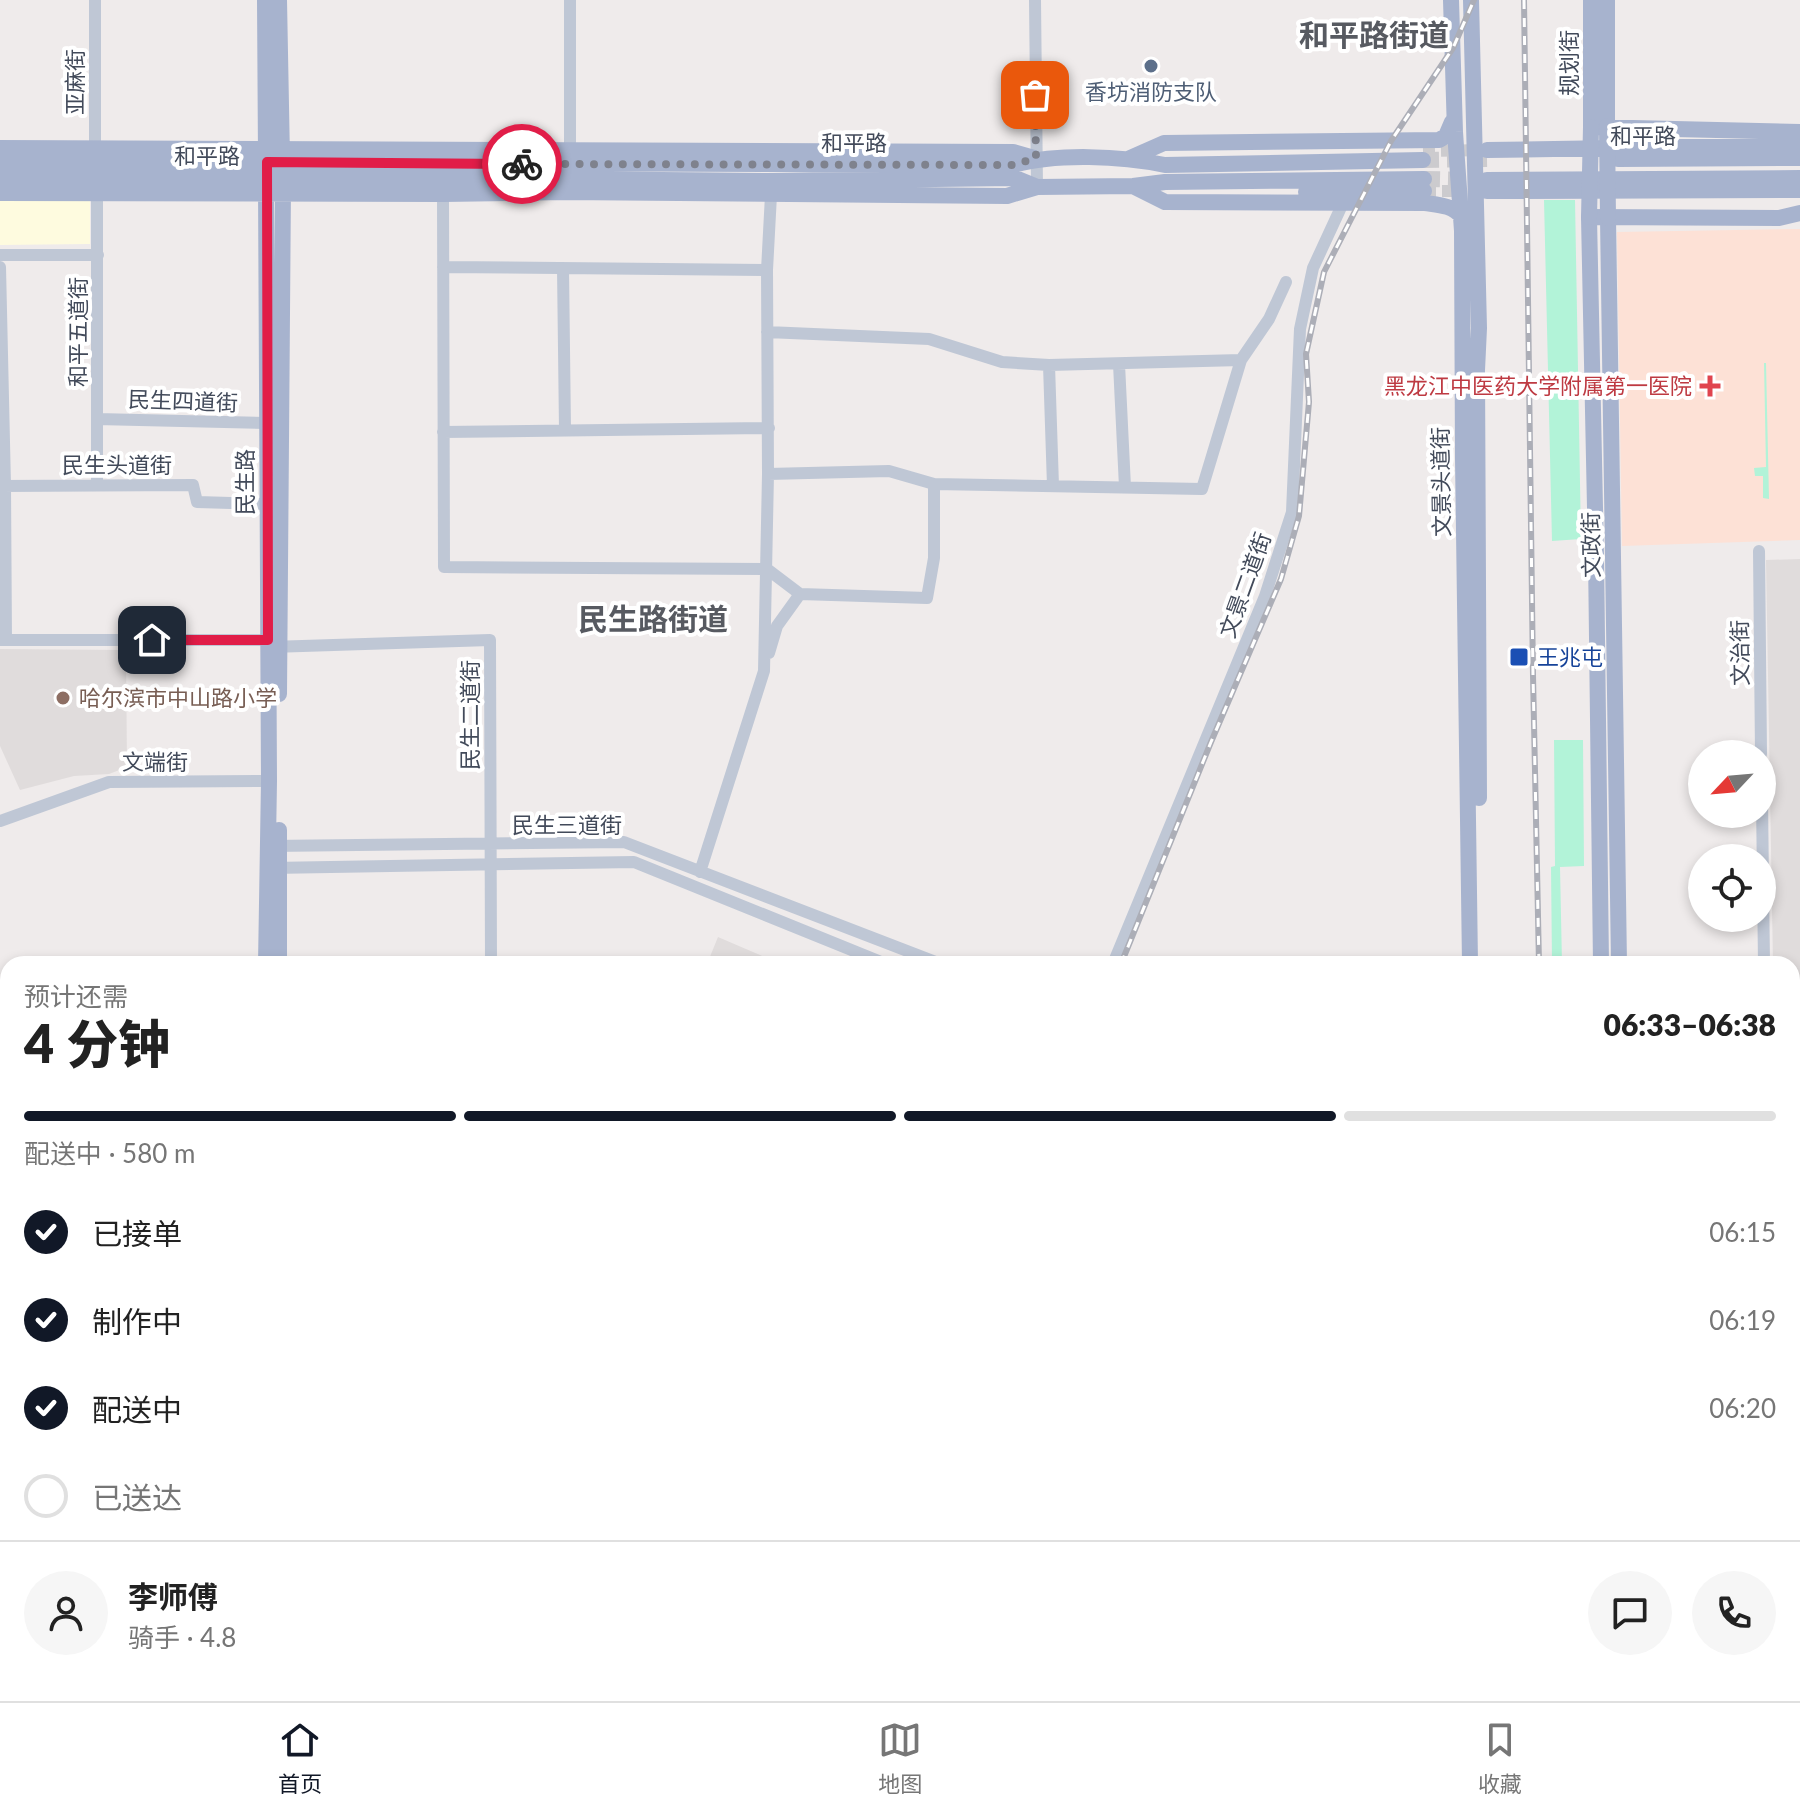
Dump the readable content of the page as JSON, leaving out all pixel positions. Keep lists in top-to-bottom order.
{
  "streets": {
    "main road": [
      "规划街",
      "和平路",
      "民生路",
      "文景头道街",
      "文政街"
    ],
    "street": [
      "亚麻街",
      "和平五道街",
      "民生四道街",
      "民生头道街",
      "文景二道街",
      "文治街",
      "民生二道街",
      "文端街",
      "民生三道街"
    ]
  },
  "crossings": [
    ["规划街", "文政街"],
    ["亚麻街", "和平路"],
    ["亚麻街", "和平五道街"],
    ["和平路", "和平五道街"],
    ["和平路", "民生路"],
    ["和平五道街", "民生四道街"],
    ["和平五道街", "民生头道街"],
    ["民生四道街", "民生路"],
    ["民生头道街", "民生路"],
    ["民生路", "民生二道街"],
    ["民生路", "文端街"],
    ["民生路", "民生三道街"],
    ["民生二道街", "民生三道街"]
  ],
  "districts": ["和平路街道", "民生路街道"],
  "places": {
    "other": ["香坊消防支队", "哈尔滨市中山路小学"],
    "health": ["黑龙江中医药大学附属第一医院"],
    "transit": ["王兆屯"]
  },
  "north": "bottom left",
  "page": {
    "heading": ["4 分钟", "预计还需", "06:33–06:38"],
    "panel": ["李师傅", "骑手 · 4.8"],
    "bar": "配送中 · 580 m",
    "list": [
      ["已接单", "06:15"],
      ["制作中", "06:19"],
      ["配送中", "06:20"],
      "已送达"
    ],
    "tabs": ["首页", "地图", "收藏"]
  }
}
